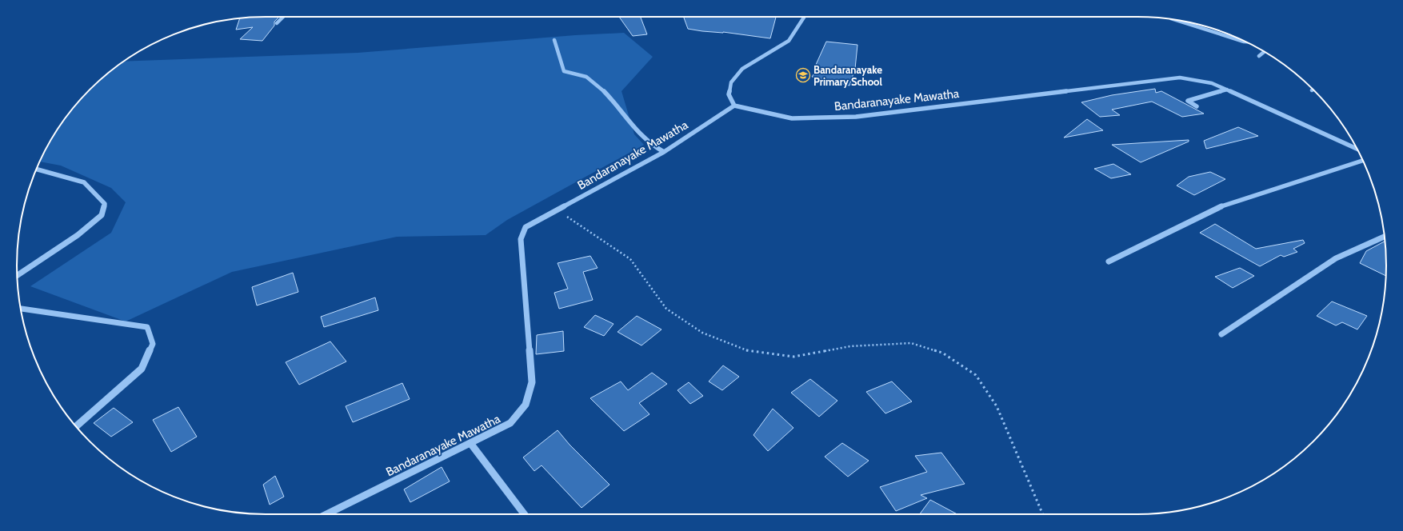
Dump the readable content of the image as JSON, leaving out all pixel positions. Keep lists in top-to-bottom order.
{
  "streets": {
    "street": ["Bandaranayake Mawatha"]
  },
  "places": {
    "school or university": ["Bandaranayake Primary School"]
  }
}
